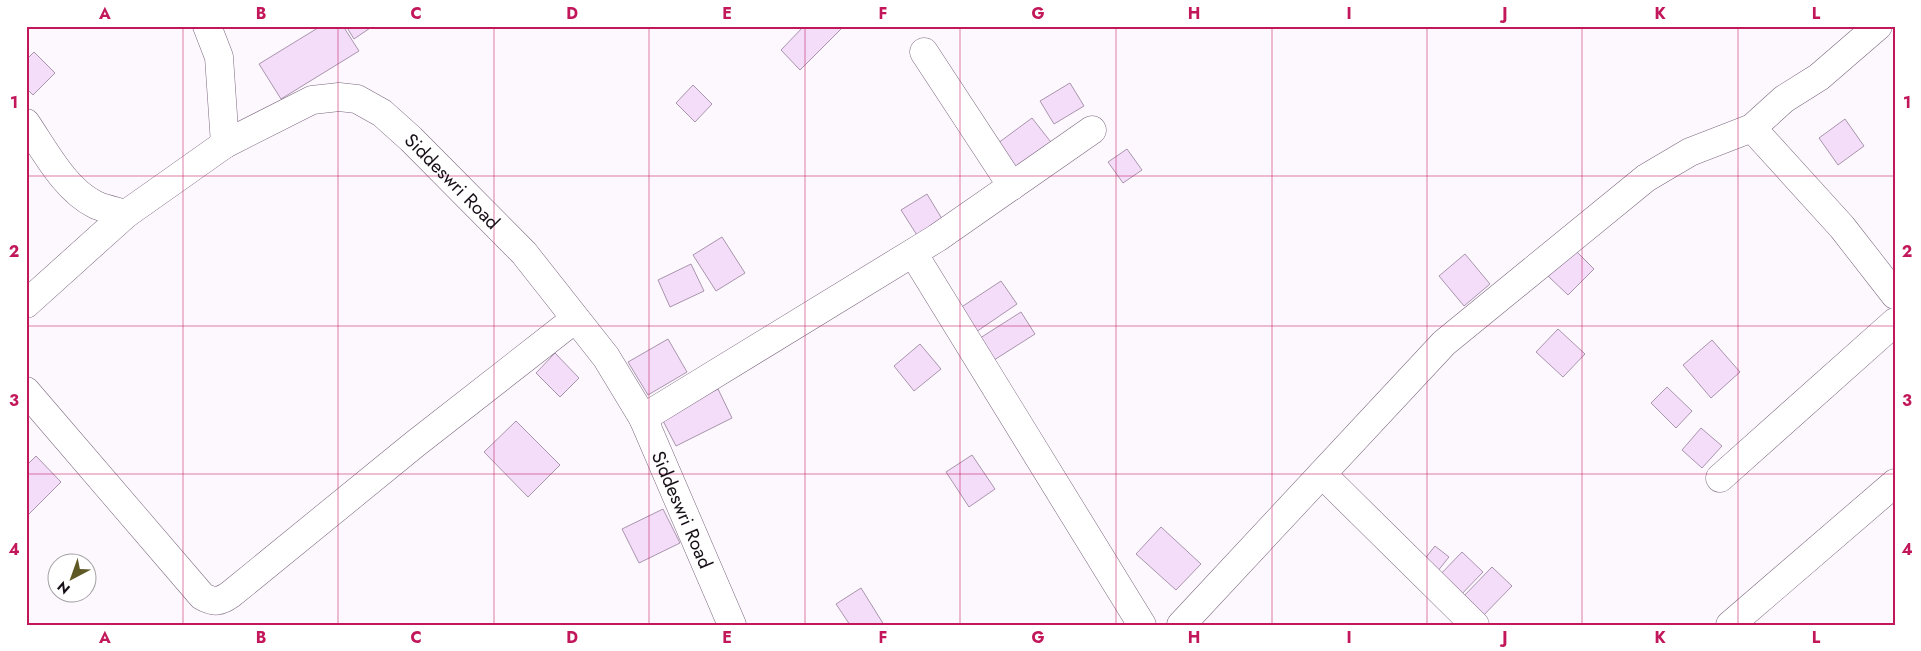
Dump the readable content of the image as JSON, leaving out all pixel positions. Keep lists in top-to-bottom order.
{
  "streets": {
    "street": ["Siddeswri Road"]
  },
  "north": "bottom left",
  "grid": {
    "columns": [
      "A",
      "B",
      "C",
      "D",
      "E",
      "F",
      "G",
      "H",
      "I",
      "J",
      "K",
      "L"
    ],
    "rows": [
      "1",
      "2",
      "3",
      "4"
    ]
  }
}
